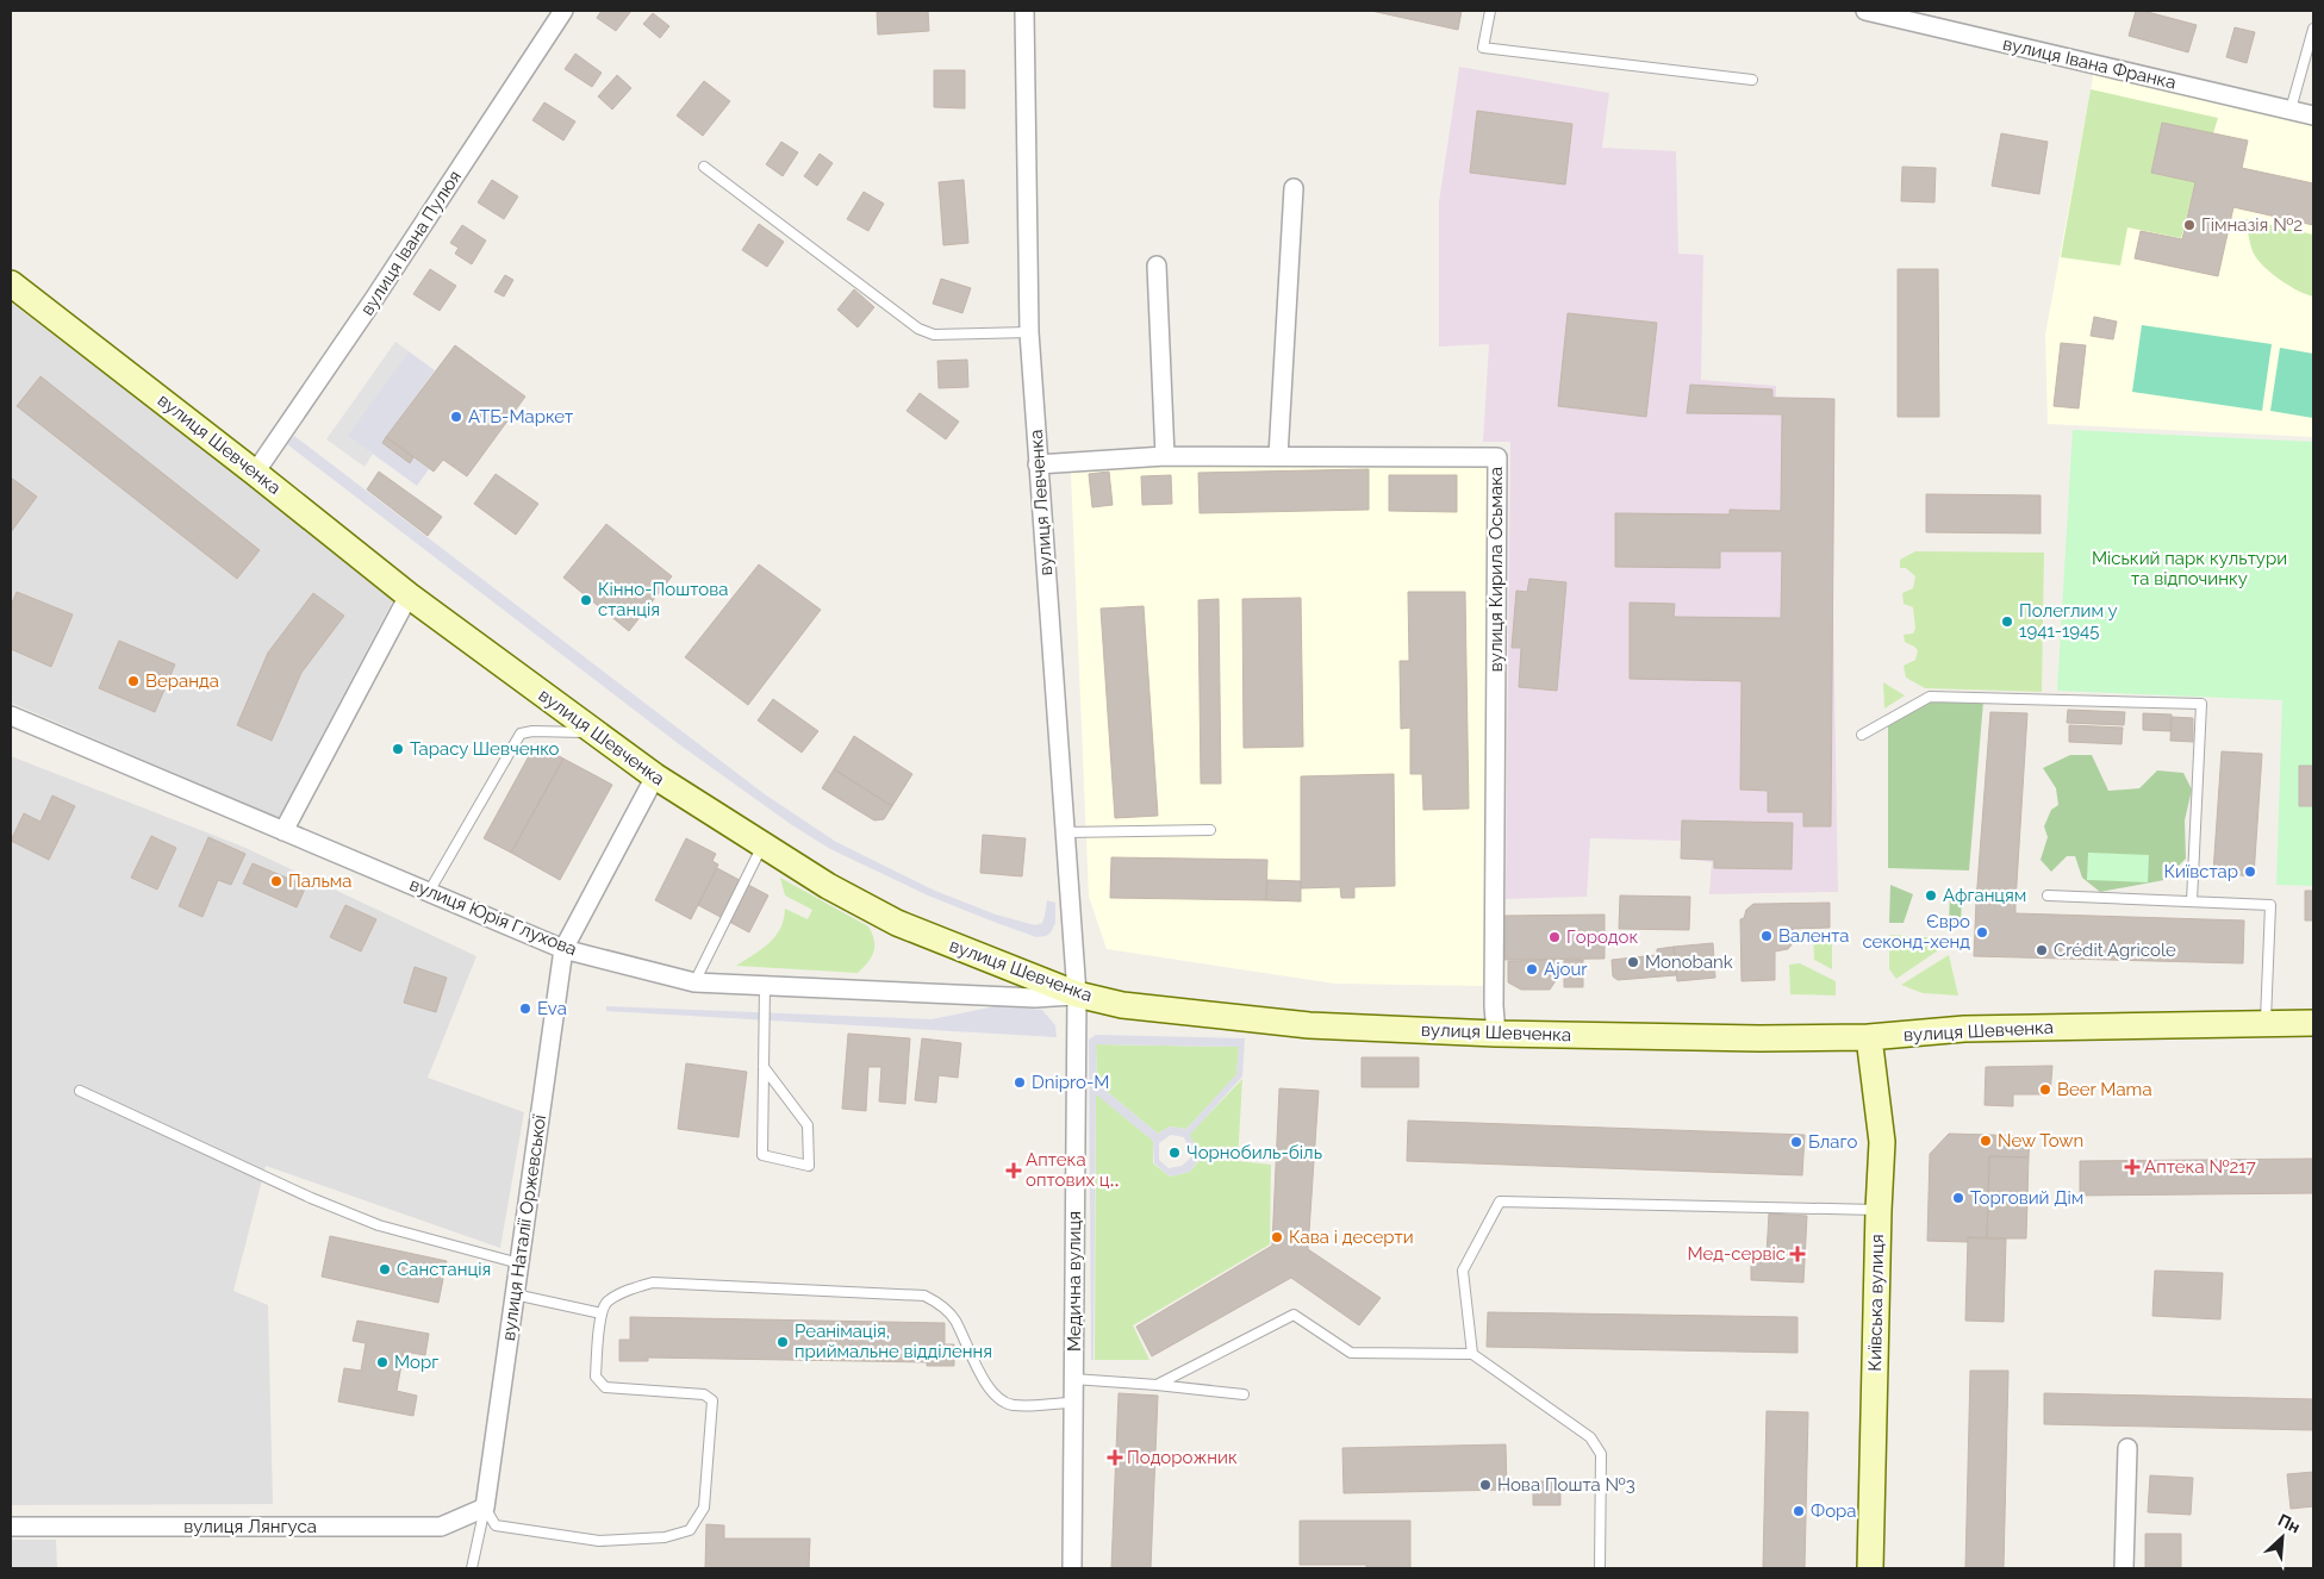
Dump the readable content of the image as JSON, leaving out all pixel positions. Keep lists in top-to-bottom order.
{
  "streets": {
    "main road": ["вулиця Шевченка", "Київська вулиця"],
    "street": [
      "вулиця Івана Франка",
      "вулиця Івана Пулюя",
      "вулиця Левченка",
      "вулиця Кирила Осьмака",
      "вулиця Юрія Глухова",
      "вулиця Наталії Оржевської",
      "Медична вулиця",
      "вулиця Лянгуса"
    ]
  },
  "crossings": [
    ["вулиця Івана Пулюя", "вулиця Шевченка"],
    ["вулиця Шевченка", "вулиця Левченка"],
    ["вулиця Шевченка", "вулиця Кирила Осьмака"],
    ["вулиця Шевченка", "вулиця Юрія Глухова"],
    ["вулиця Шевченка", "вулиця Наталії Оржевської"],
    ["вулиця Шевченка", "Медична вулиця"],
    ["вулиця Шевченка", "Київська вулиця"],
    ["вулиця Левченка", "вулиця Кирила Осьмака"],
    ["вулиця Левченка", "вулиця Юрія Глухова"],
    ["вулиця Левченка", "Медична вулиця"],
    ["вулиця Юрія Глухова", "вулиця Наталії Оржевської"],
    ["вулиця Юрія Глухова", "Медична вулиця"],
    ["вулиця Наталії Оржевської", "вулиця Лянгуса"]
  ],
  "parks": ["Міський парк культури та відпочинку"],
  "places": {
    "other": [
      "Гімназія №2",
      "АТБ-Маркет",
      "Кінно-Поштова станція",
      "Полеглим у 1941-1945",
      "Веранда",
      "Тарасу Шевченко",
      "Київстар",
      "Пальма",
      "Афганцям",
      "Євро секонд-хенд",
      "Валента",
      "Городок",
      "Crédit Agricole",
      "Monobank",
      "Ajour",
      "Eva",
      "Dnipro-M",
      "Beer Mama",
      "New Town",
      "Благо",
      "Чорнобиль-біль",
      "Торговий Дім",
      "Кава і десерти",
      "Санстанція",
      "Реанімація, приймальне відділення",
      "Морг",
      "Нова Пошта №3",
      "Фора"
    ],
    "health": [
      "Аптека №217",
      "Аптека оптових ц‥",
      "Мед-сервіс",
      "Подорожник"
    ]
  },
  "north": "top right"
}
